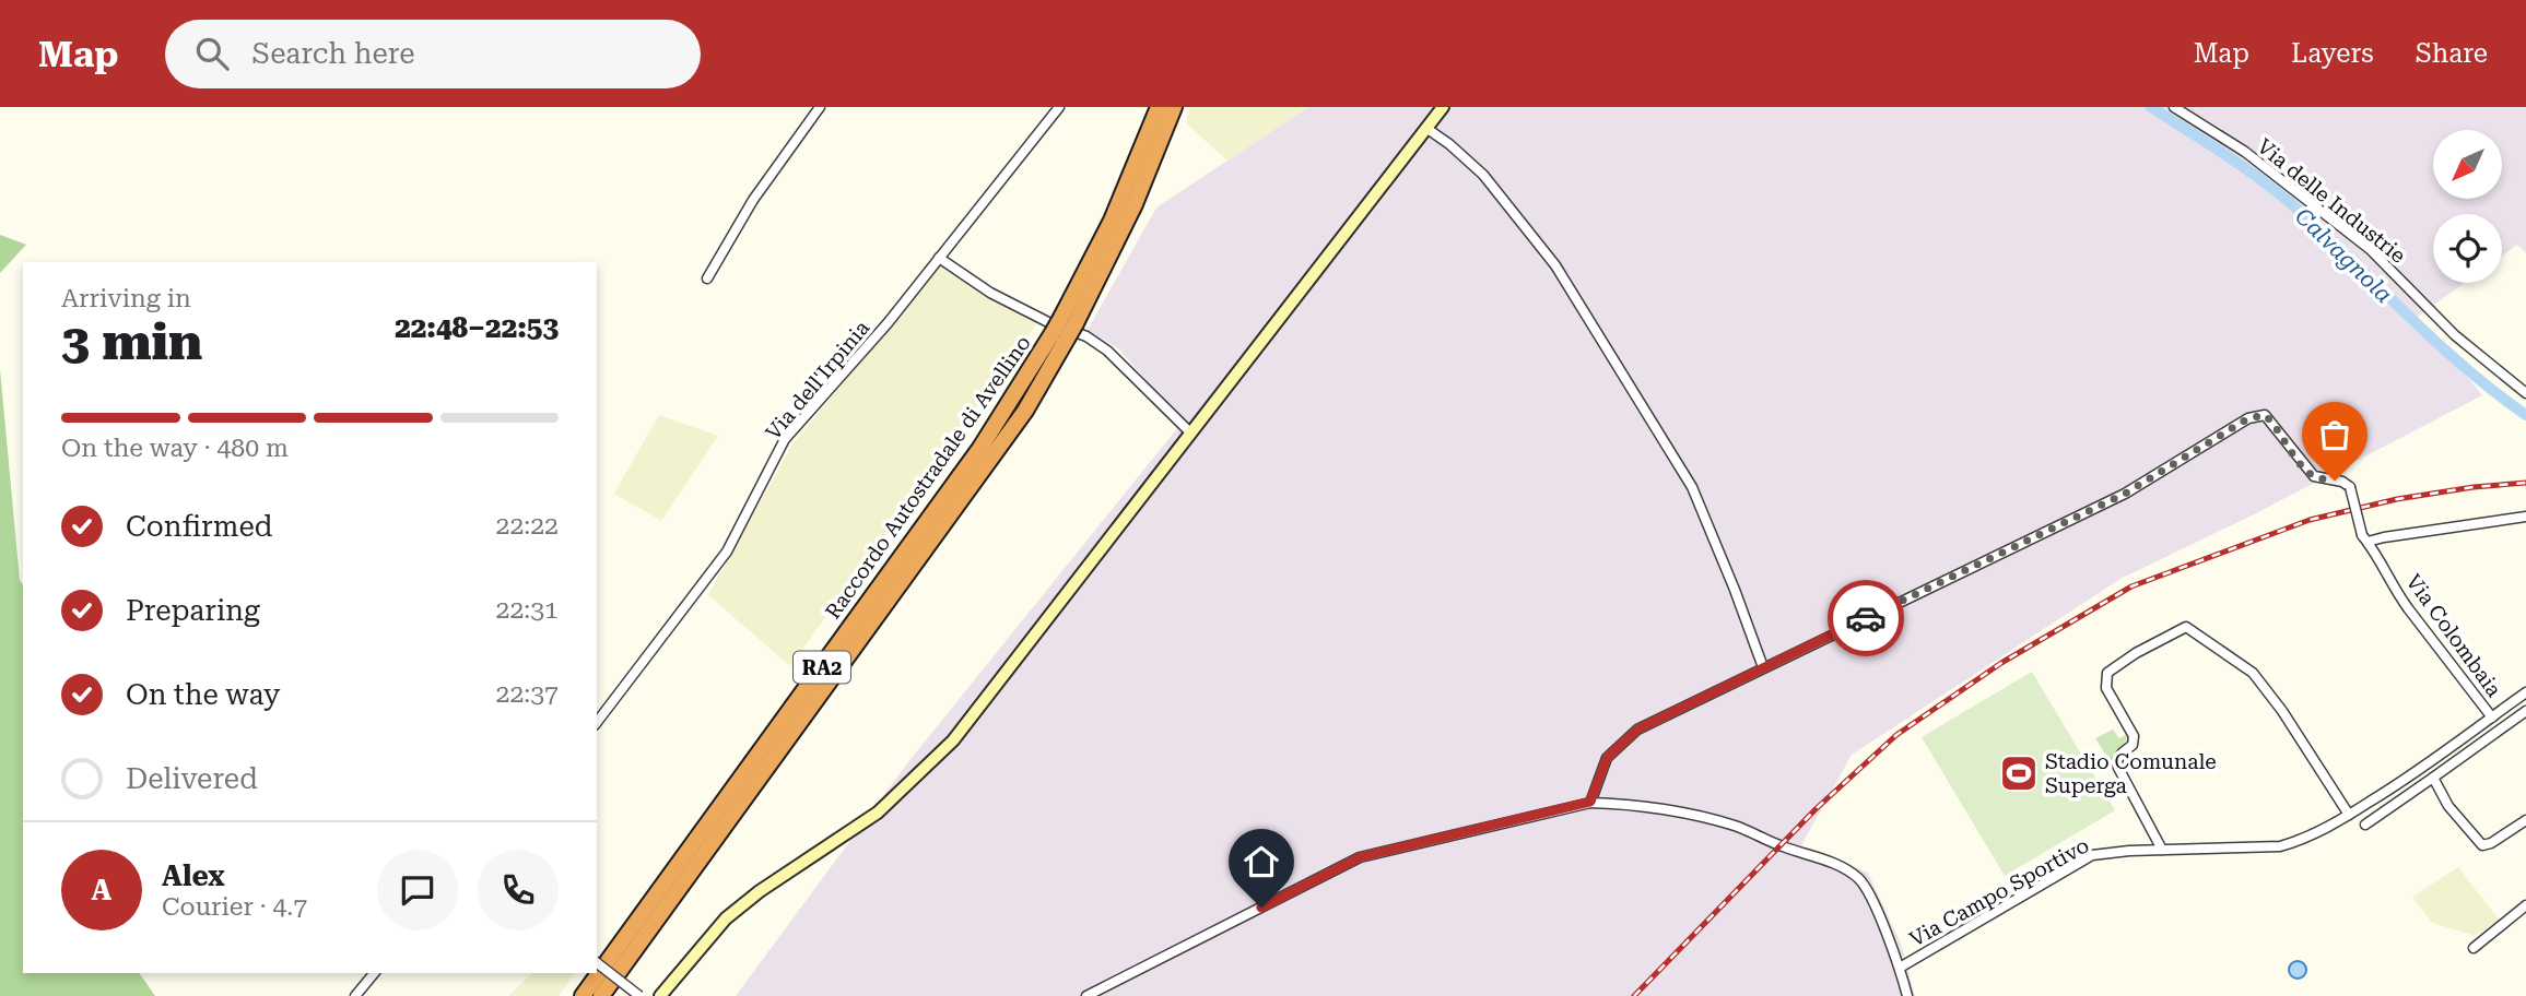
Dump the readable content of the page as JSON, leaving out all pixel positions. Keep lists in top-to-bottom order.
{
  "streets": {
    "highway": ["Raccordo Autostradale di Avellino", "RA2"],
    "street": [
      "Via delle Industrie",
      "Via dell'Irpinia",
      "Via Colombaia",
      "Via Campo Sportivo"
    ]
  },
  "crossings": [
    ["Via Colombaia", "Via Campo Sportivo"]
  ],
  "water": ["Calvagnola"],
  "places": {
    "sports": ["Stadio Comunale Superga"]
  },
  "north": "bottom left",
  "page": {
    "header": "Map",
    "search": "Search here",
    "nav": ["Map", "Layers", "Share"],
    "heading": ["3 min", "Arriving in", "22:48–22:53"],
    "panel": ["Alex", "Courier · 4.7"],
    "bar": "On the way · 480 m",
    "list": [
      ["Confirmed", "22:22"],
      ["Preparing", "22:31"],
      ["On the way", "22:37"],
      "Delivered"
    ],
    "round": "A"
  }
}
